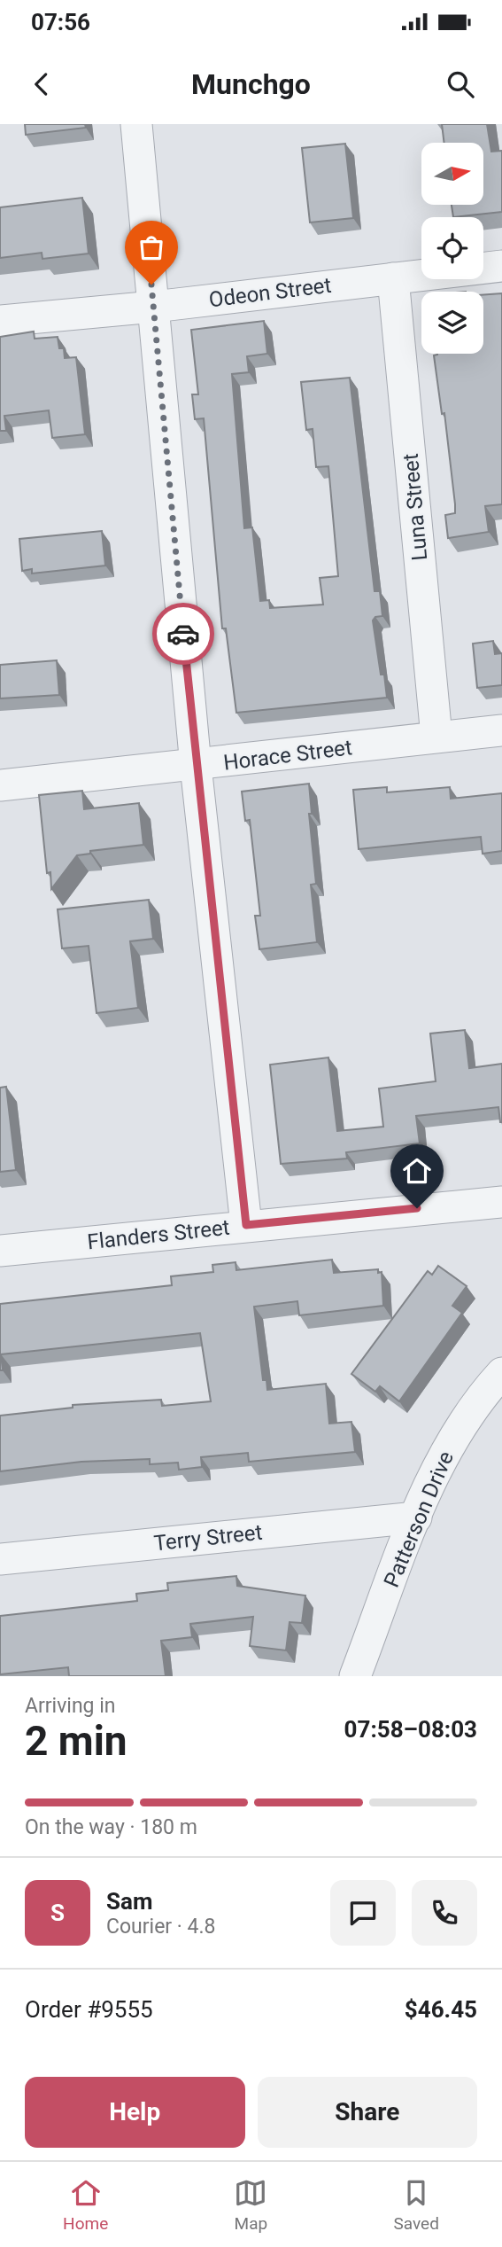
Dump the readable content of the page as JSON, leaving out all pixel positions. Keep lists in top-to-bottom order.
{
  "streets": {
    "street": [
      "Odeon Street",
      "Luna Street",
      "Horace Street",
      "Flanders Street",
      "Patterson Drive",
      "Terry Street"
    ]
  },
  "crossings": [
    ["Odeon Street", "Luna Street"],
    ["Luna Street", "Horace Street"],
    ["Patterson Drive", "Terry Street"]
  ],
  "north": "right",
  "page": {
    "status": "07:56",
    "header": "Munchgo",
    "heading": ["2 min", "Arriving in", "07:58–08:03"],
    "panel": [
      "Sam",
      "Courier · 4.8",
      "Order #9555",
      "$46.45"
    ],
    "bar": "On the way · 180 m",
    "round": "S",
    "buttons": ["Help", "Share"],
    "tabs": ["Home", "Map", "Saved"]
  }
}
